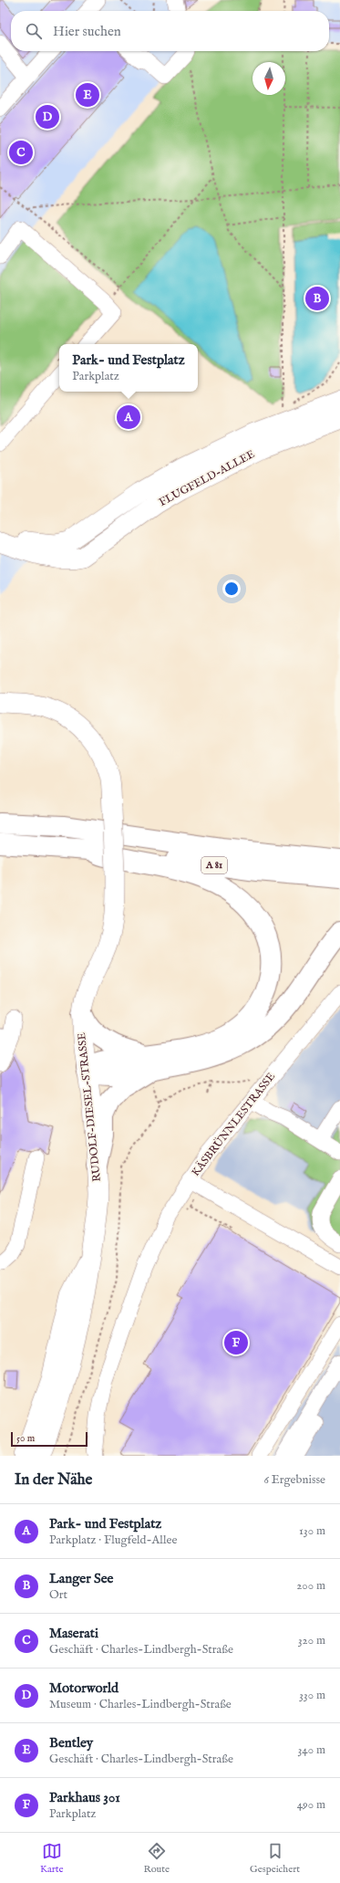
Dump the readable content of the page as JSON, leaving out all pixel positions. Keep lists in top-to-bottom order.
{
  "streets": {
    "highway": ["A 81"],
    "main road": ["FLUGFELD-ALLEE", "RUDOLF-DIESEL-STRASSE"],
    "street": ["KÄSBRÜNNLESTRASSE"]
  },
  "scale_bar": "50 m",
  "north": "bottom",
  "page": {
    "search": "Hier suchen",
    "pins": [
      "E",
      "D",
      "C",
      "B",
      "A",
      "F"
    ],
    "popup": ["Park- und Festplatz", "Parkplatz"],
    "scale": "50 m",
    "heading": ["In der Nähe", "6 Ergebnisse"],
    "list": [
      {
        "mark": "A",
        "name": "Park- und Festplatz",
        "note": "Parkplatz · Flugfeld-Allee",
        "value": "130 m"
      },
      {
        "mark": "B",
        "name": "Langer See",
        "note": "Ort",
        "value": "200 m"
      },
      {
        "mark": "C",
        "name": "Maserati",
        "note": "Geschäft · Charles-Lindbergh-Straße",
        "value": "320 m"
      },
      {
        "mark": "D",
        "name": "Motorworld",
        "note": "Museum · Charles-Lindbergh-Straße",
        "value": "330 m"
      },
      {
        "mark": "E",
        "name": "Bentley",
        "note": "Geschäft · Charles-Lindbergh-Straße",
        "value": "340 m"
      },
      {
        "mark": "F",
        "name": "Parkhaus 301",
        "note": "Parkplatz",
        "value": "490 m"
      }
    ],
    "nav": ["Karte", "Route", "Gespeichert"]
  }
}
